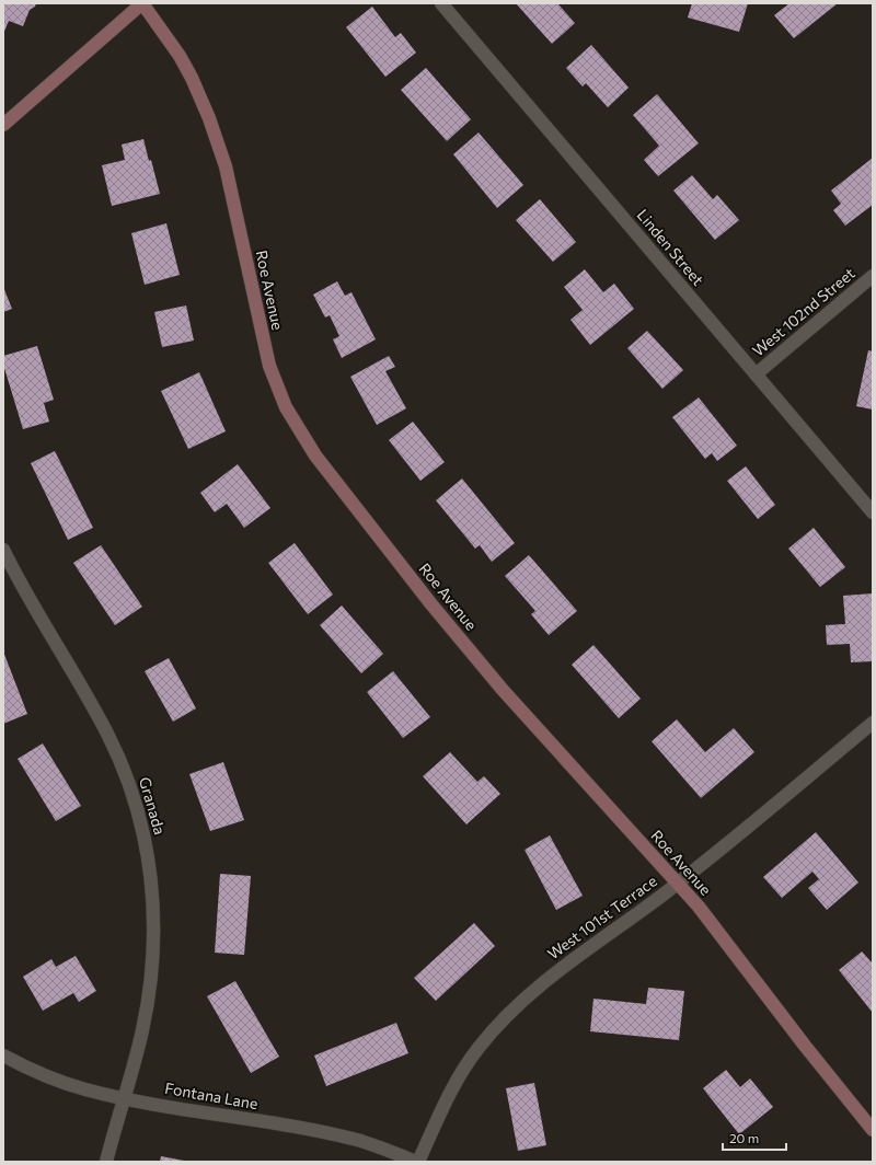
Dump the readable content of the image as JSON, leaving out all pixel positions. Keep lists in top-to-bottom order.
{
  "streets": {
    "main road": ["Roe Avenue"],
    "street": [
      "Linden Street",
      "West 102nd Street",
      "Granada",
      "West 101st Terrace",
      "Fontana Lane"
    ]
  },
  "crossings": [
    ["Linden Street", "West 102nd Street"],
    ["Roe Avenue", "West 101st Terrace"],
    ["Granada", "Fontana Lane"],
    ["West 101st Terrace", "Fontana Lane"]
  ],
  "scale_bar": "20 m"
}
